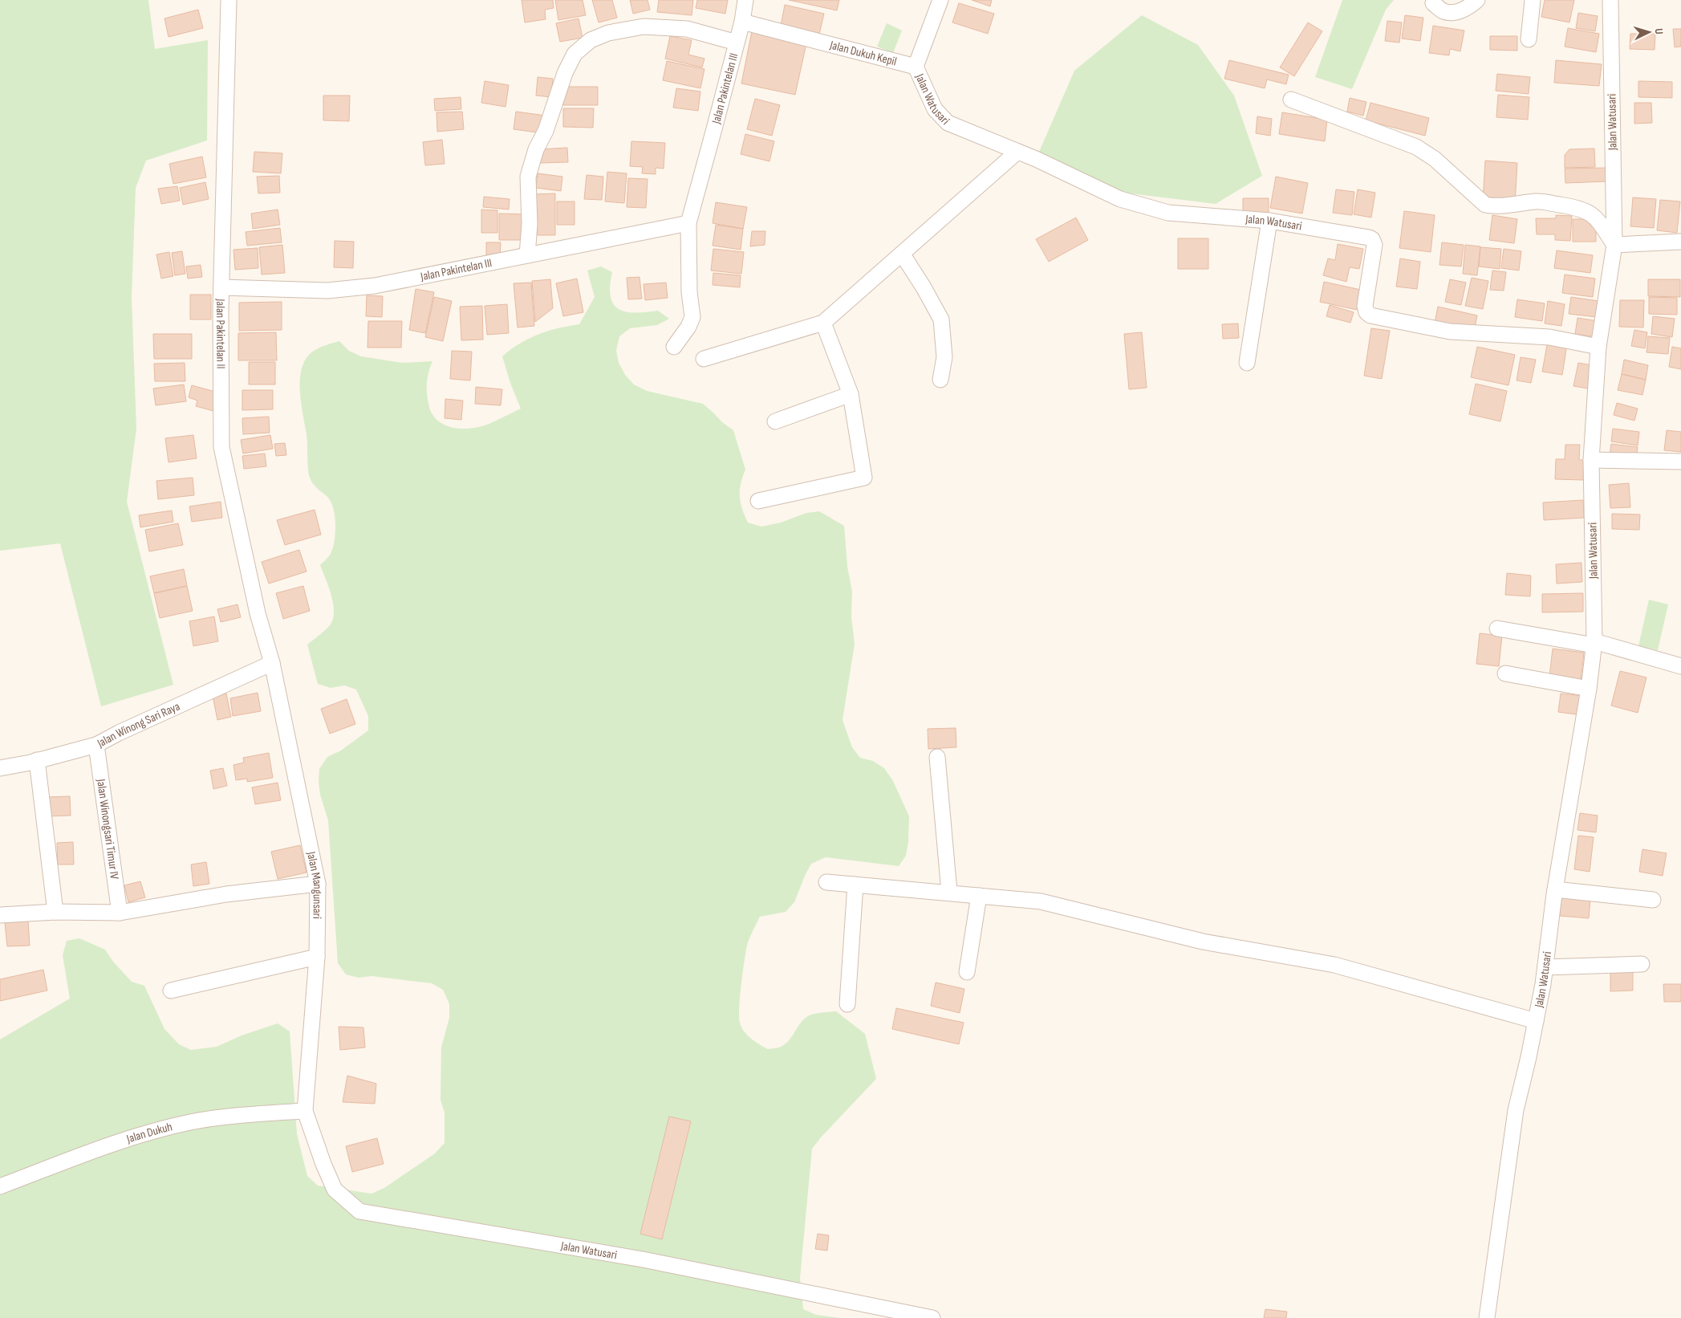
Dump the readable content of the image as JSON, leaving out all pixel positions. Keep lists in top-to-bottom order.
{
  "streets": {
    "street": [
      "Jalan Dukuh Kepil",
      "Jalan Pakintelan III",
      "Jalan Watusari",
      "Jalan Pakintelan II",
      "Jalan Winong Sari Raya",
      "Jalan Winongsari Timur IV",
      "Jalan Mangunsari",
      "Jalan Dukuh"
    ]
  },
  "crossings": [
    ["Jalan Dukuh Kepil", "Jalan Pakintelan III"],
    ["Jalan Dukuh Kepil", "Jalan Watusari"],
    ["Jalan Pakintelan III", "Jalan Pakintelan II"],
    ["Jalan Watusari", "Jalan Mangunsari"],
    ["Jalan Watusari", "Jalan Dukuh"],
    ["Jalan Pakintelan II", "Jalan Winong Sari Raya"],
    ["Jalan Pakintelan II", "Jalan Mangunsari"],
    ["Jalan Winong Sari Raya", "Jalan Winongsari Timur IV"],
    ["Jalan Winong Sari Raya", "Jalan Mangunsari"],
    ["Jalan Mangunsari", "Jalan Dukuh"]
  ],
  "north": "right"
}
